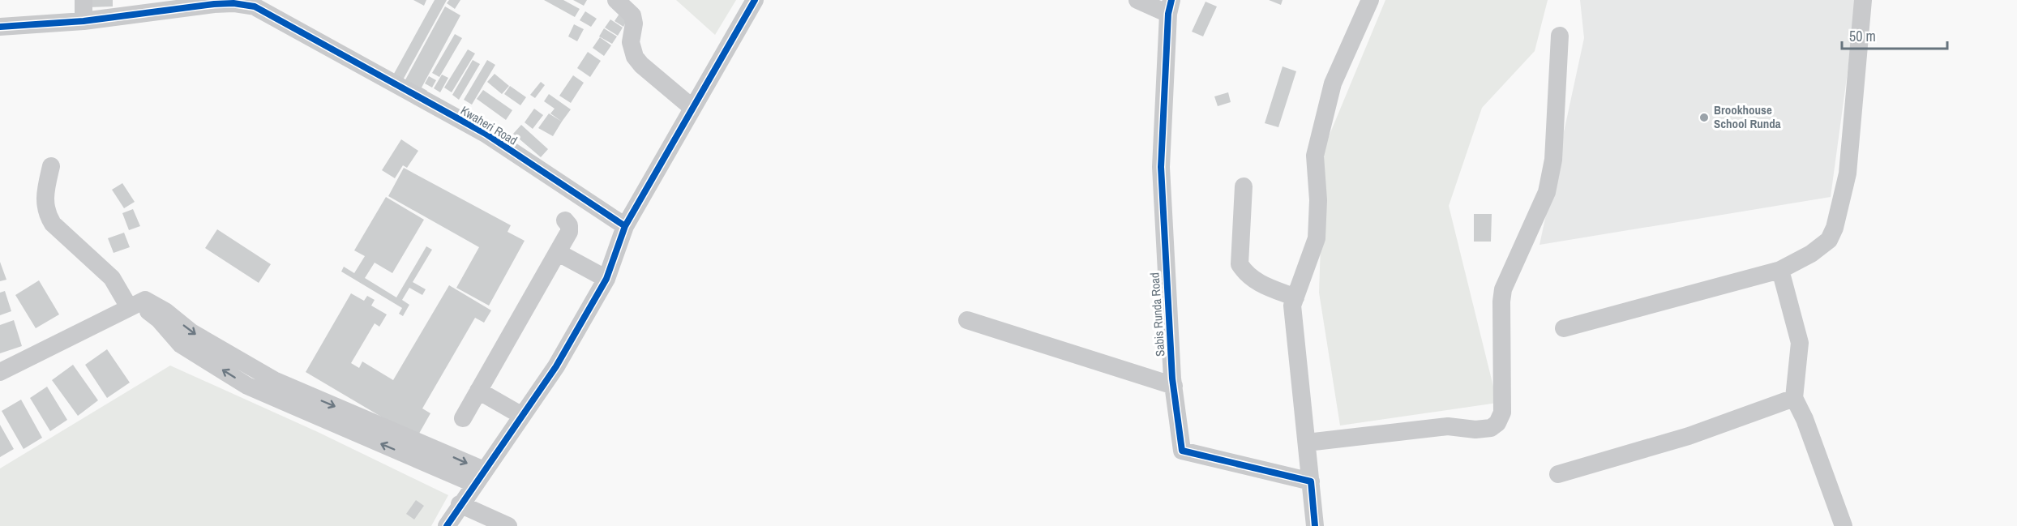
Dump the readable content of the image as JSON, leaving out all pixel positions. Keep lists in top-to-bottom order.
{
  "streets": {
    "street": ["Kwaheri Road", "Sabis Runda Road"]
  },
  "places": ["Brookhouse School Runda"],
  "scale_bar": "50 m"
}
